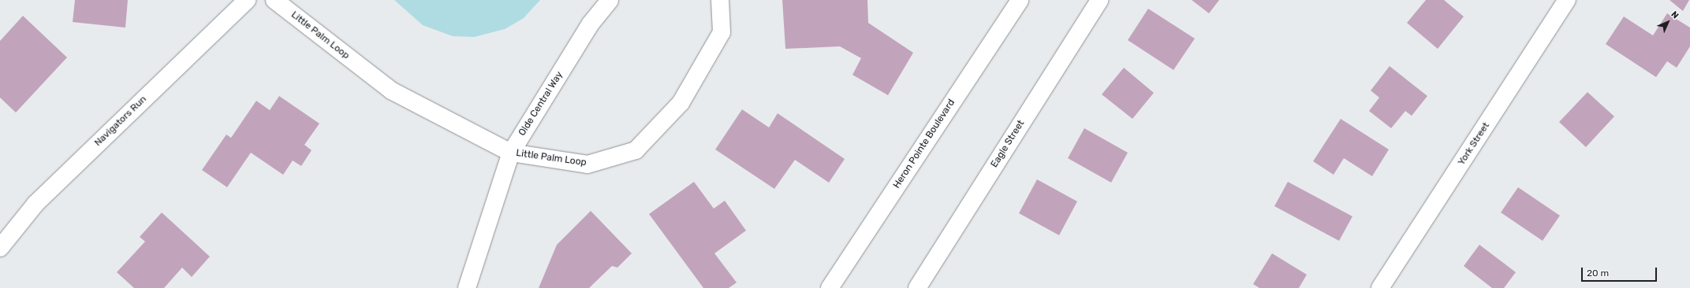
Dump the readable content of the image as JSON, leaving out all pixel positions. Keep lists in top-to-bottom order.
{
  "streets": {
    "street": [
      "Little Palm Loop",
      "Olde Central Way",
      "Navigators Run",
      "Heron Pointe Boulevard",
      "Eagle Street",
      "York Street"
    ]
  },
  "crossings": [
    ["Little Palm Loop", "Olde Central Way"]
  ],
  "scale_bar": "20 m",
  "north": "top right"
}
